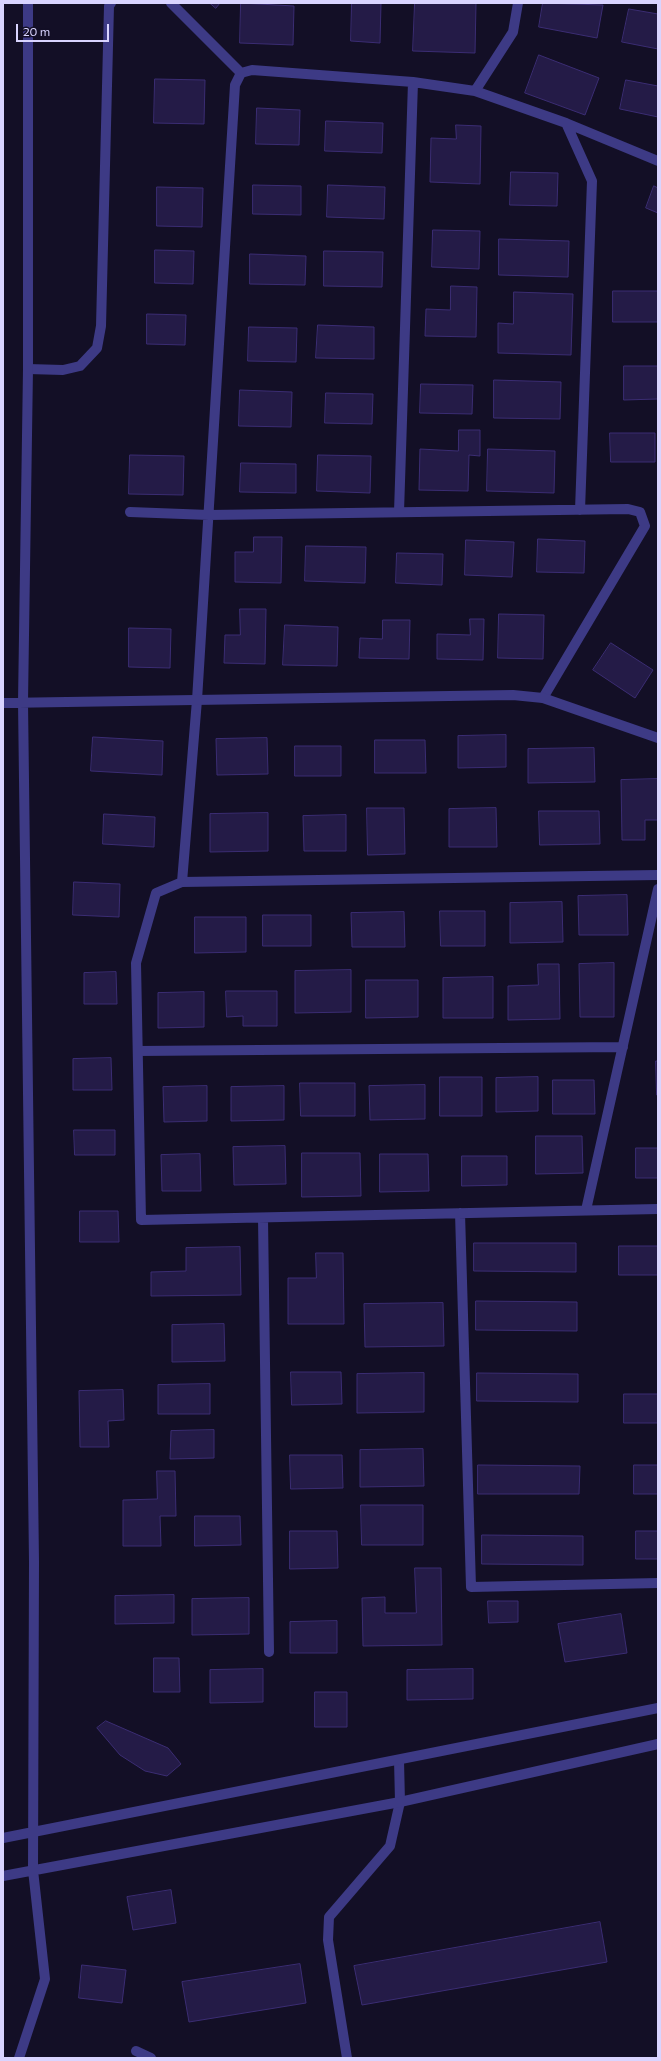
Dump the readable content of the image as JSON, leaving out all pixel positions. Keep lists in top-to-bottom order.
{
  "scale_bar": "20 m"
}
